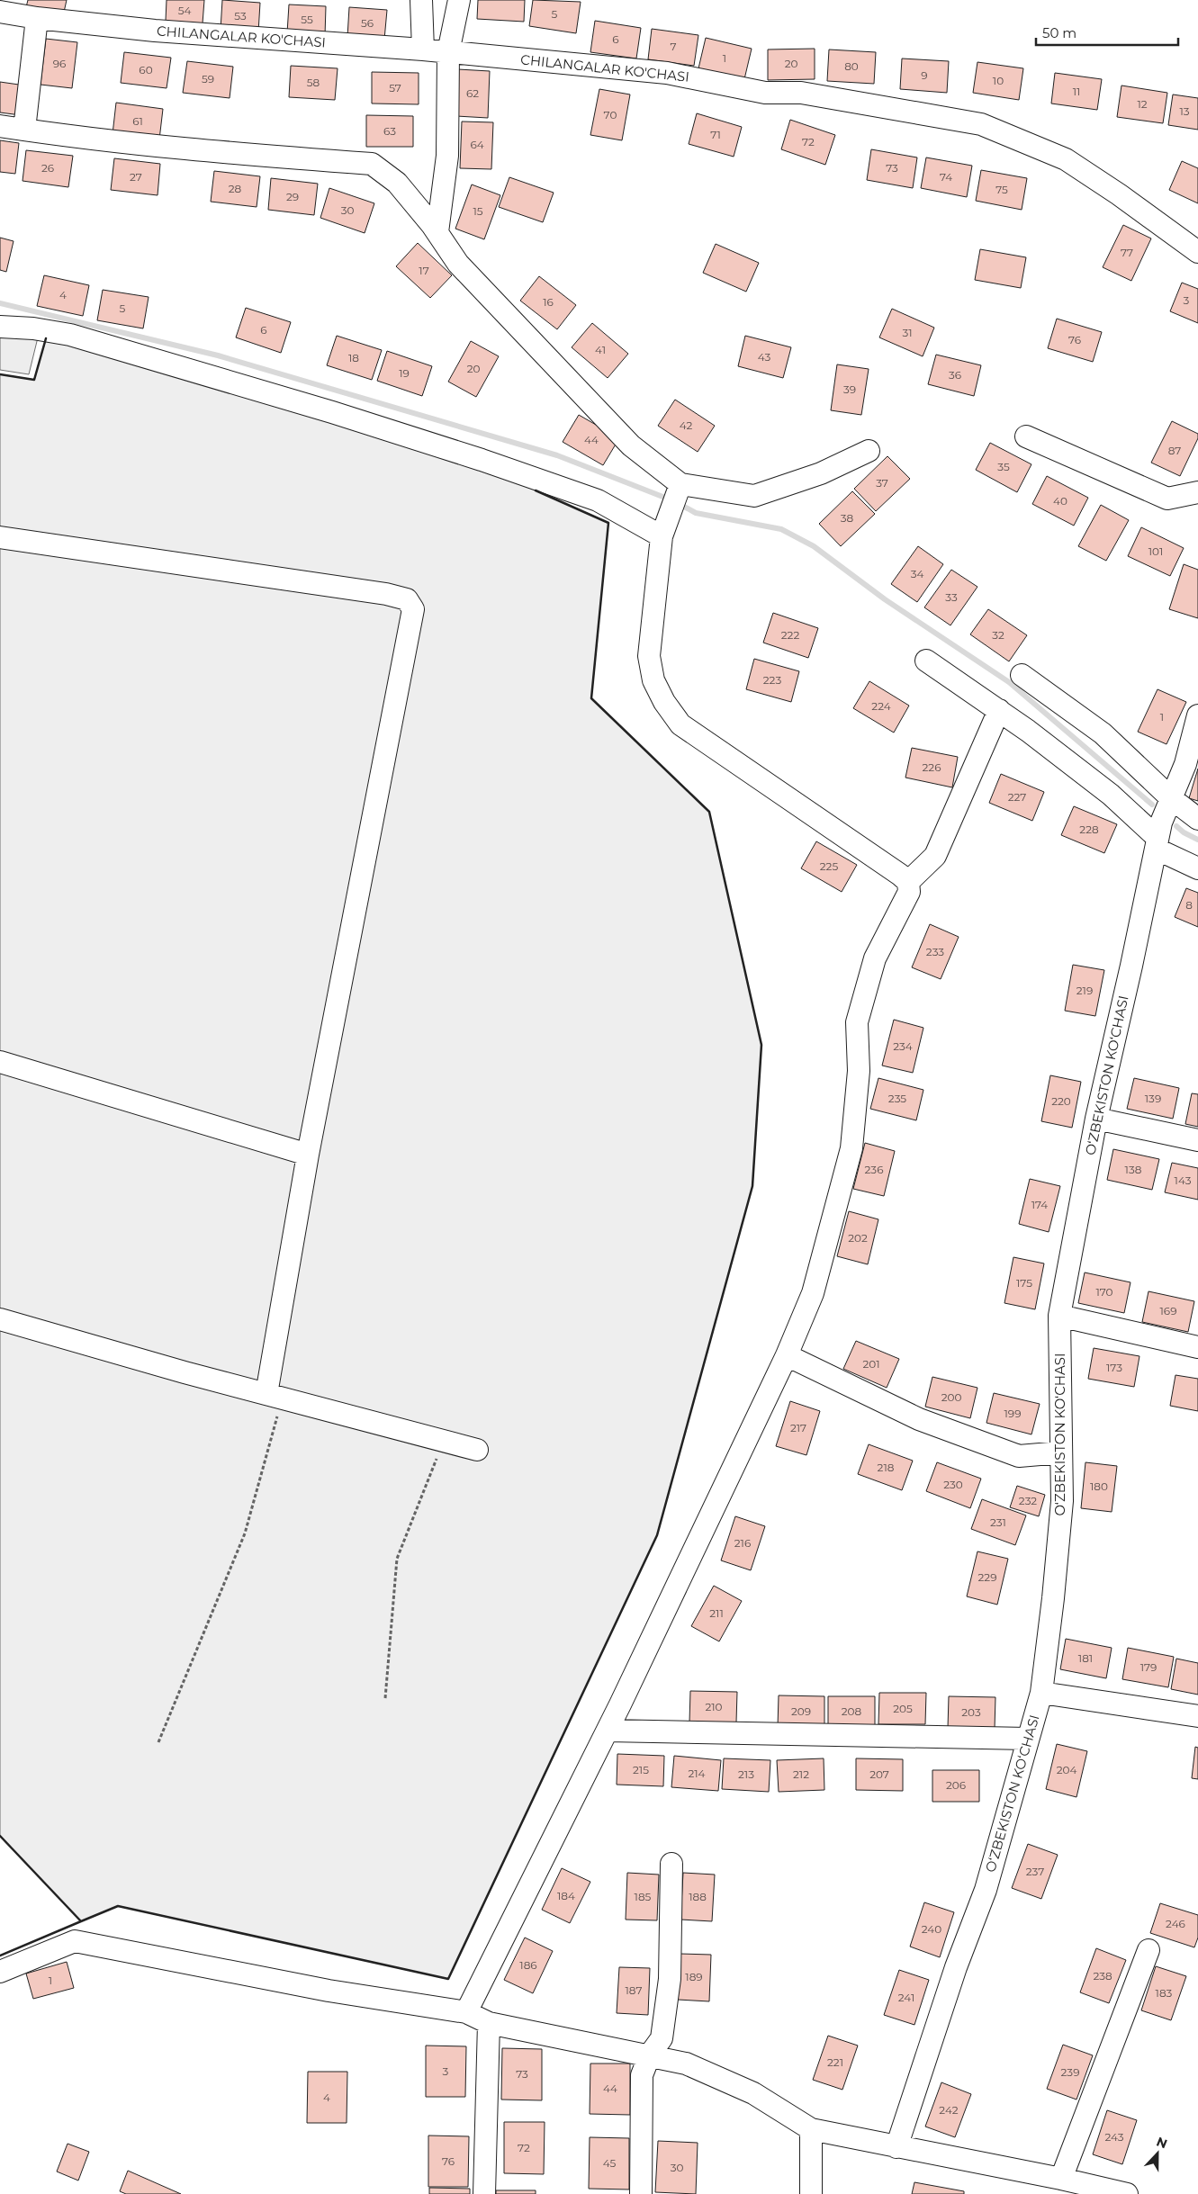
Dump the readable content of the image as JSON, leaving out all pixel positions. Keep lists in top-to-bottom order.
{
  "streets": {
    "street": ["CHILANGALAR KO'CHASI", "O‘ZBEKISTON KO‘CHASI"]
  },
  "house_numbers": [
    "54",
    "5",
    "53",
    "55",
    "56",
    "6",
    "7",
    "1",
    "96",
    "20",
    "80",
    "60",
    "9",
    "59",
    "10",
    "58",
    "57",
    "11",
    "62",
    "12",
    "13",
    "70",
    "61",
    "63",
    "71",
    "72",
    "64",
    "26",
    "73",
    "27",
    "74",
    "28",
    "75",
    "29",
    "30",
    "15",
    "77",
    "17",
    "4",
    "3",
    "16",
    "5",
    "6",
    "31",
    "76",
    "41",
    "43",
    "18",
    "20",
    "19",
    "36",
    "39",
    "42",
    "44",
    "87",
    "35",
    "37",
    "40",
    "38",
    "101",
    "34",
    "33",
    "222",
    "32",
    "223",
    "224",
    "1",
    "226",
    "227",
    "228",
    "225",
    "8",
    "233",
    "219",
    "234",
    "235",
    "139",
    "220",
    "236",
    "138",
    "143",
    "174",
    "202",
    "175",
    "170",
    "169",
    "201",
    "173",
    "200",
    "199",
    "217",
    "218",
    "230",
    "180",
    "232",
    "231",
    "216",
    "229",
    "211",
    "181",
    "179",
    "210",
    "205",
    "209",
    "208",
    "203",
    "215",
    "204",
    "214",
    "213",
    "212",
    "207",
    "206",
    "237",
    "184",
    "185",
    "188",
    "246",
    "240",
    "186",
    "238",
    "189",
    "1",
    "187",
    "183",
    "241",
    "221",
    "3",
    "239",
    "73",
    "44",
    "4",
    "242",
    "243",
    "72",
    "76",
    "45",
    "30"
  ],
  "scale_bar": "50 m",
  "north": "top"
}
